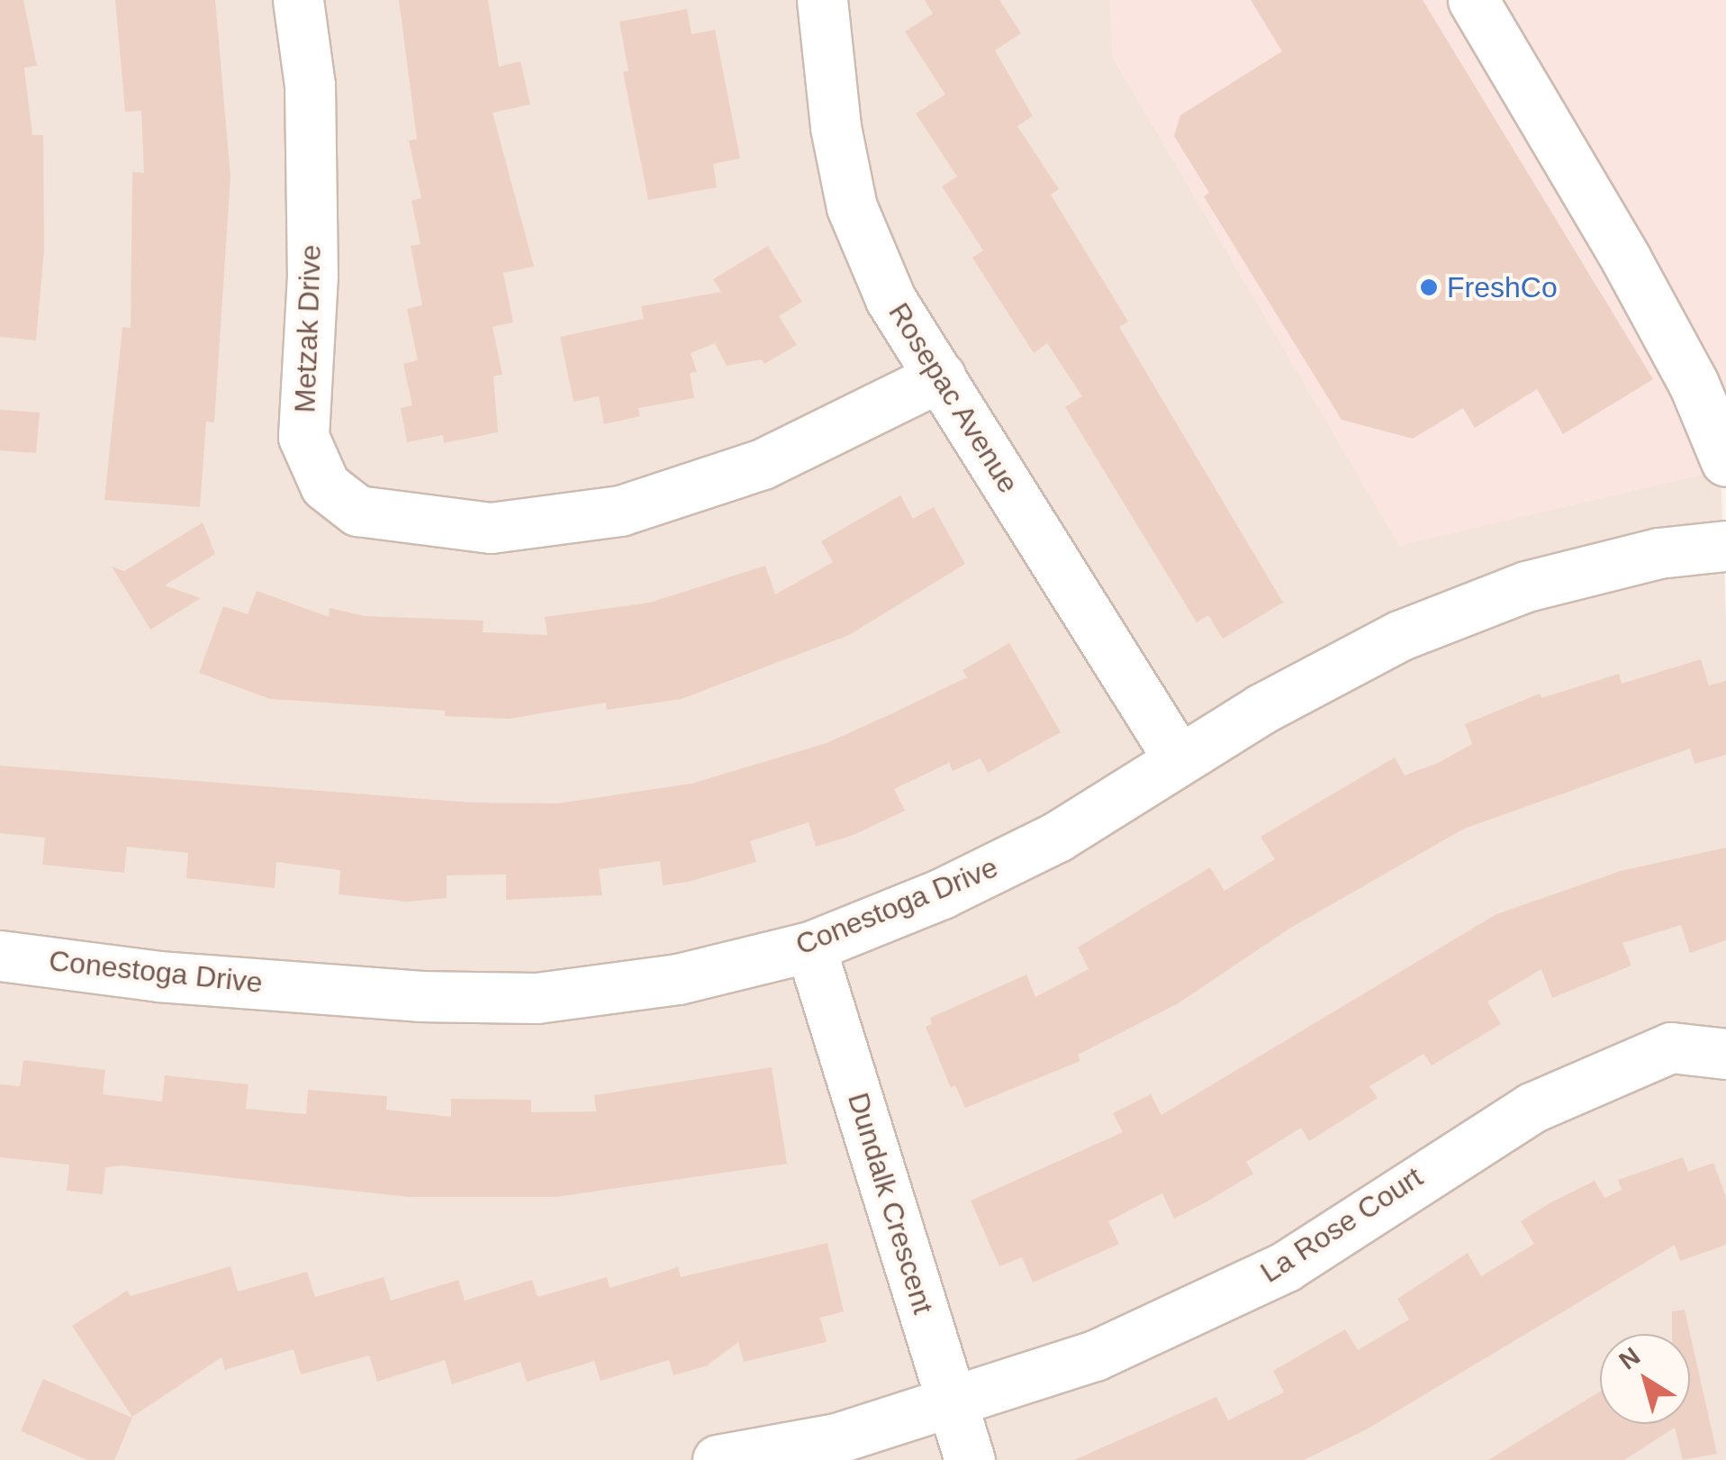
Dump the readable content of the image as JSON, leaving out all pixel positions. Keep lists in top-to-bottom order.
{
  "streets": {
    "street": [
      "Metzak Drive",
      "Rosepac Avenue",
      "Conestoga Drive",
      "Dundalk Crescent",
      "La Rose Court"
    ]
  },
  "crossings": [
    ["Metzak Drive", "Rosepac Avenue"],
    ["Rosepac Avenue", "Conestoga Drive"],
    ["Conestoga Drive", "Dundalk Crescent"],
    ["Dundalk Crescent", "La Rose Court"]
  ],
  "places": ["FreshCo"],
  "north": "top left"
}
